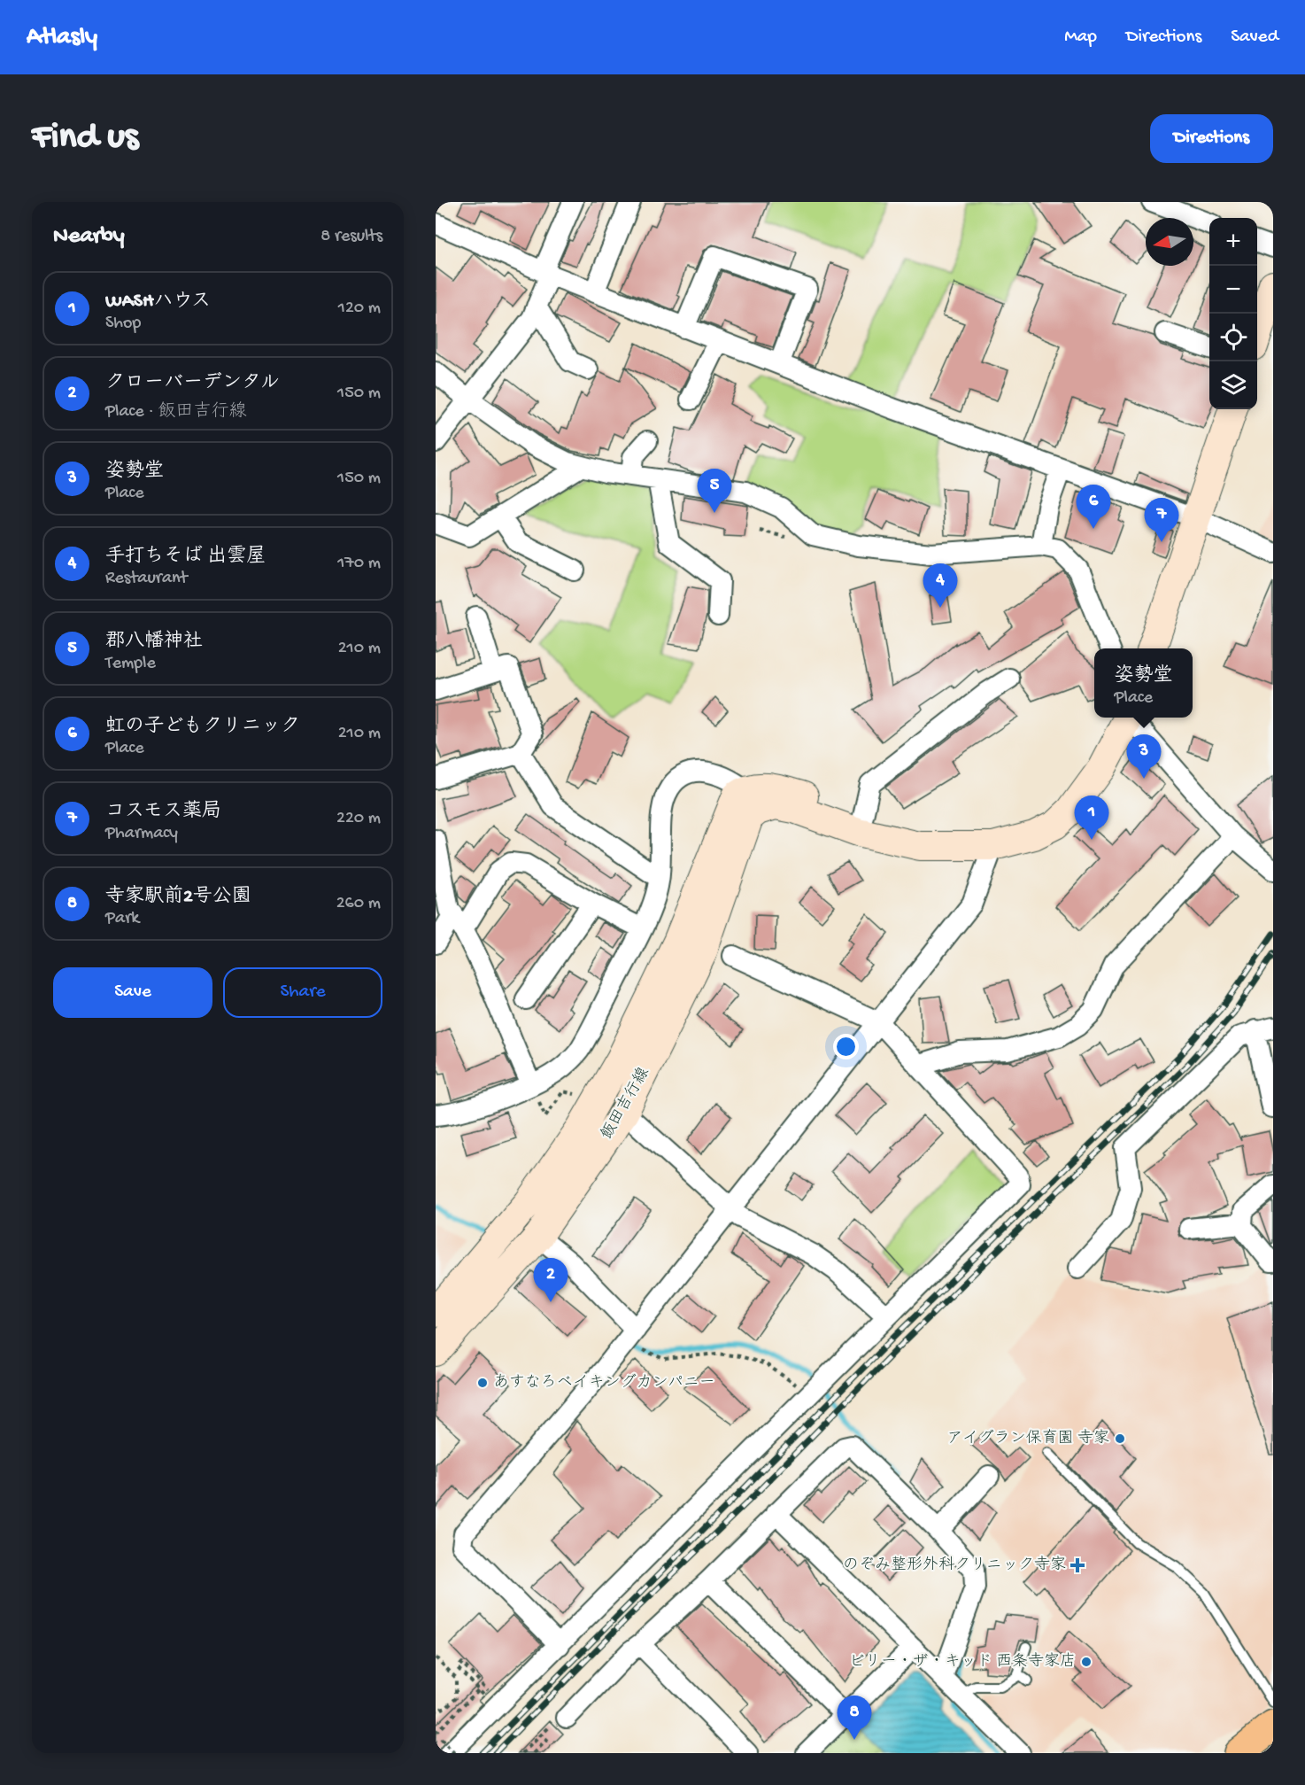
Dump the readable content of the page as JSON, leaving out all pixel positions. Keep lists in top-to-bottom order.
{
  "streets": {
    "main road": ["飯田吉行線"]
  },
  "places": {
    "other": ["あすなろベイキングカンパニー", "アイグラン保育園 寺家", "ビリー・ザ・キッド 西条寺家店"],
    "health": ["のぞみ整形外科クリニック寺家"]
  },
  "north": "left",
  "page": {
    "header": "Atlasly",
    "nav": ["Map", "Directions", "Saved"],
    "buttons": [
      "Directions",
      ["Save", "Share"]
    ],
    "title": "Find us",
    "heading": ["Nearby", "8 results"],
    "map_buttons": ["+", "−"],
    "list": [
      {
        "mark": "1",
        "name": "WASHハウス",
        "note": "Shop",
        "value": "120 m"
      },
      {
        "mark": "2",
        "name": "クローバーデンタル",
        "note": "Place · 飯田吉行線",
        "value": "150 m"
      },
      {
        "mark": "3",
        "name": "姿勢堂",
        "note": "Place",
        "value": "150 m"
      },
      {
        "mark": "4",
        "name": "手打ちそば 出雲屋",
        "note": "Restaurant",
        "value": "170 m"
      },
      {
        "mark": "5",
        "name": "郡八幡神社",
        "note": "Temple",
        "value": "210 m"
      },
      {
        "mark": "6",
        "name": "虹の子どもクリニック",
        "note": "Place",
        "value": "210 m"
      },
      {
        "mark": "7",
        "name": "コスモス薬局",
        "note": "Pharmacy",
        "value": "220 m"
      },
      {
        "mark": "8",
        "name": "寺家駅前2号公園",
        "note": "Park",
        "value": "260 m"
      }
    ],
    "pins": [
      "5",
      "6",
      "7",
      "4",
      "3",
      "1",
      "2",
      "8"
    ],
    "popup": ["姿勢堂", "Place"]
  }
}
